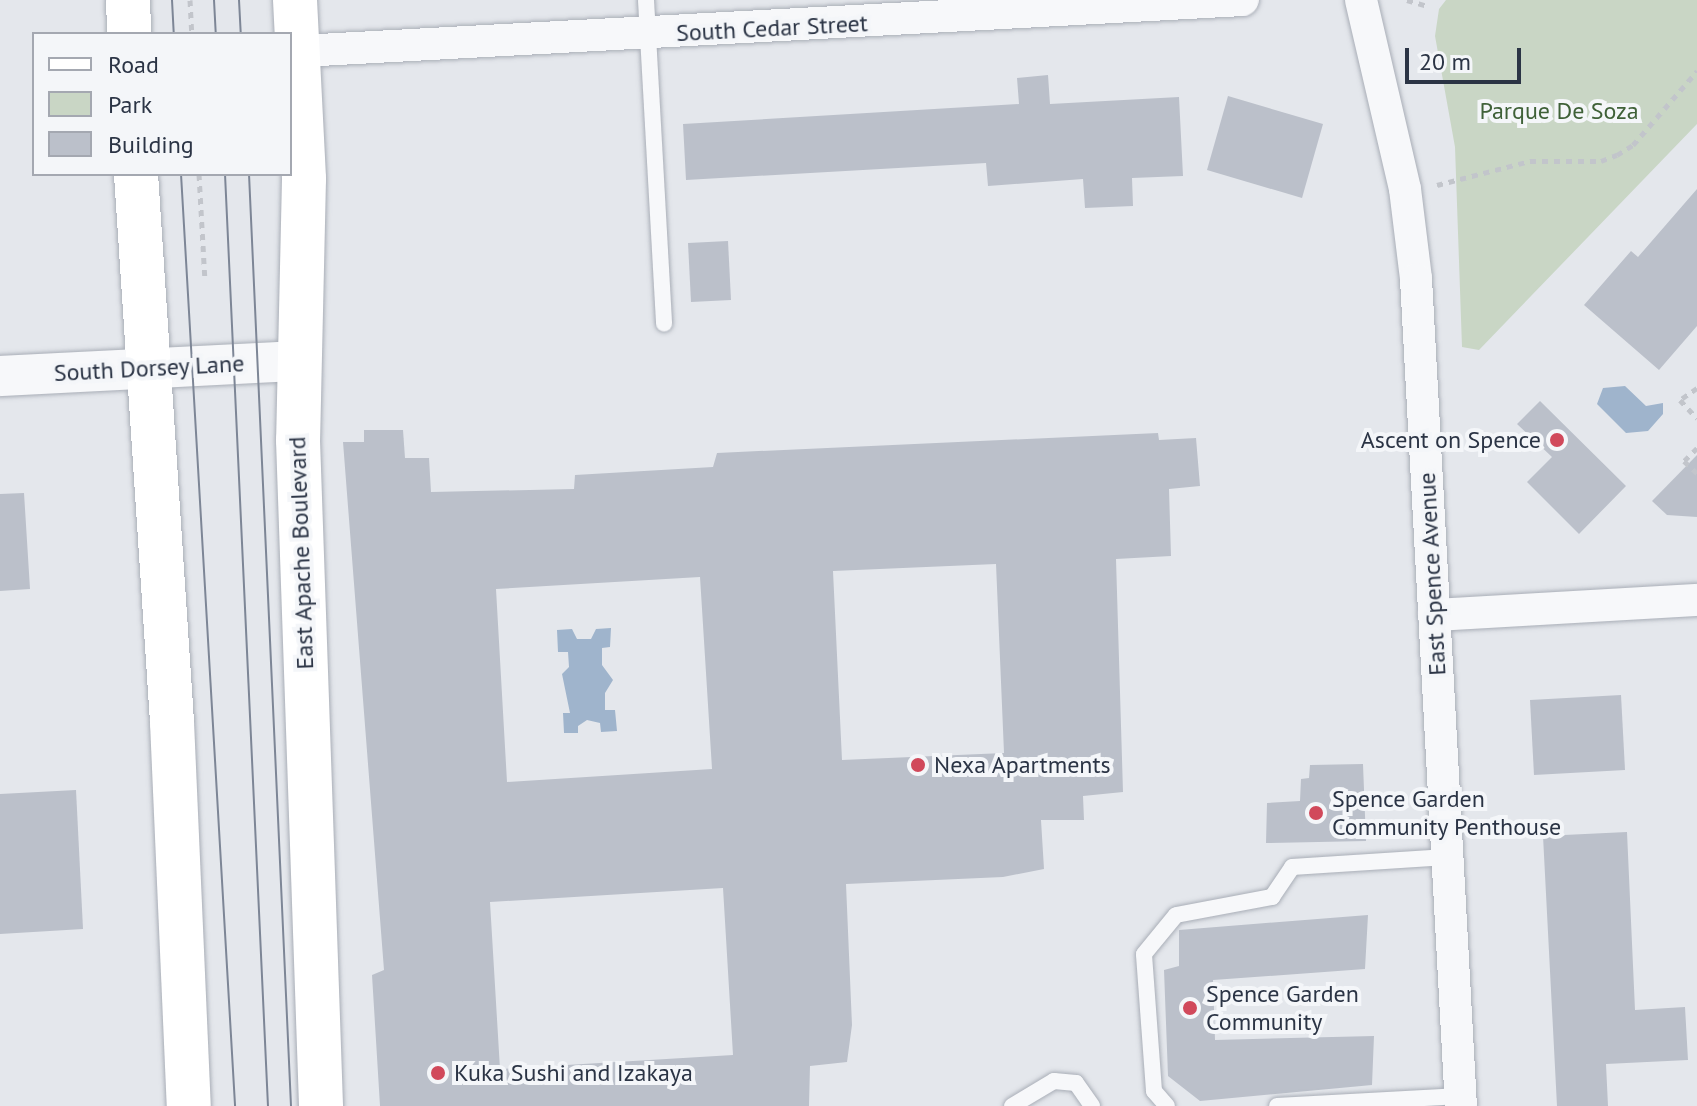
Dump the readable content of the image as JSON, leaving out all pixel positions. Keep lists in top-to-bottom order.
{
  "streets": {
    "main road": ["East Apache Boulevard"],
    "street": ["South Cedar Street", "South Dorsey Lane", "East Spence Avenue"]
  },
  "crossings": [
    ["South Cedar Street", "East Apache Boulevard"],
    ["South Dorsey Lane", "East Apache Boulevard"]
  ],
  "parks": ["Parque De Soza"],
  "places": [
    "Ascent on Spence",
    "Nexa Apartments",
    "Spence Garden Community Penthouse",
    "Spence Garden Community",
    "Kuka Sushi and Izakaya"
  ],
  "legend": ["Road", "Park", "Building"],
  "scale_bar": "20 m"
}
